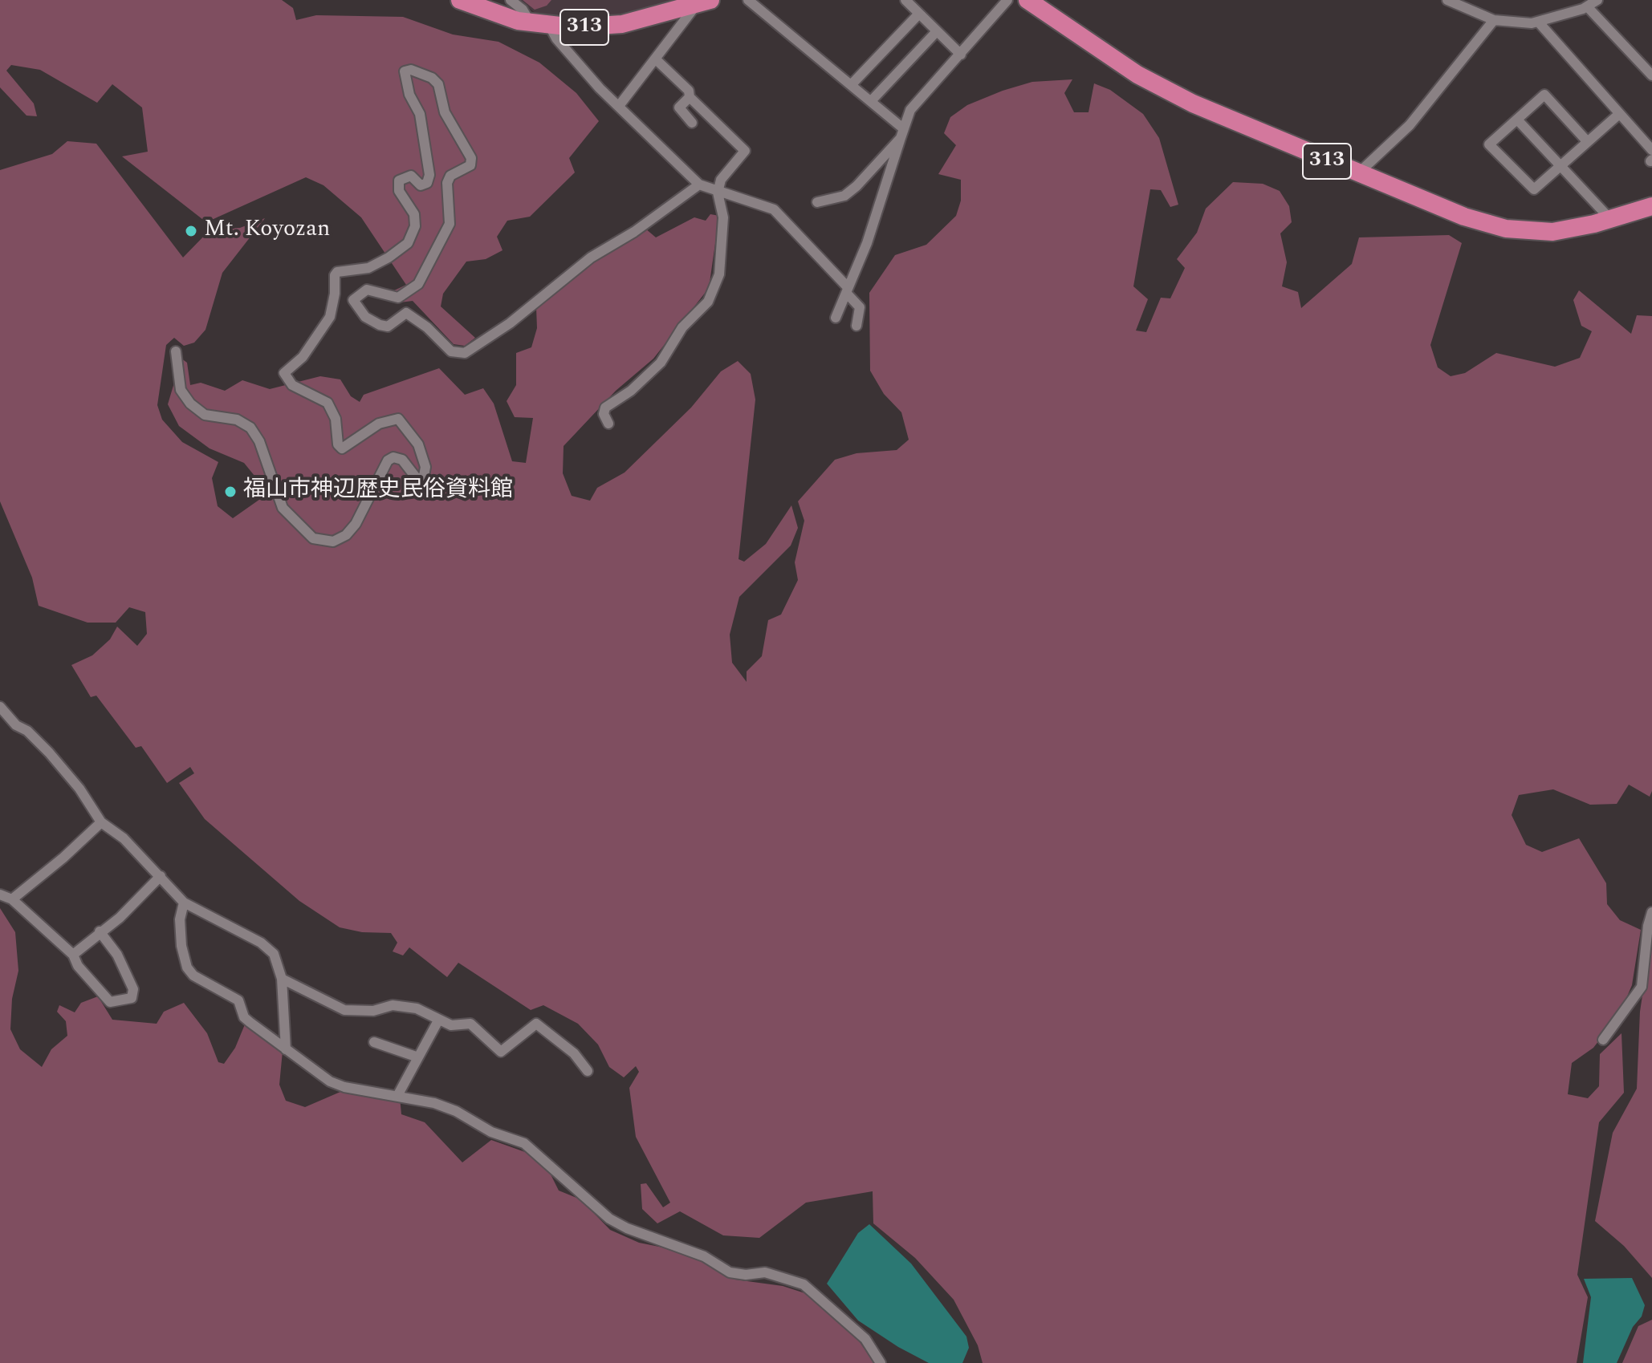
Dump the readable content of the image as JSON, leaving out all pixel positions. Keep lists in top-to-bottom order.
{
  "streets": {
    "highway": ["313"]
  },
  "places": ["Mt. Koyozan", "福山市神辺歴史民俗資料館"]
}
